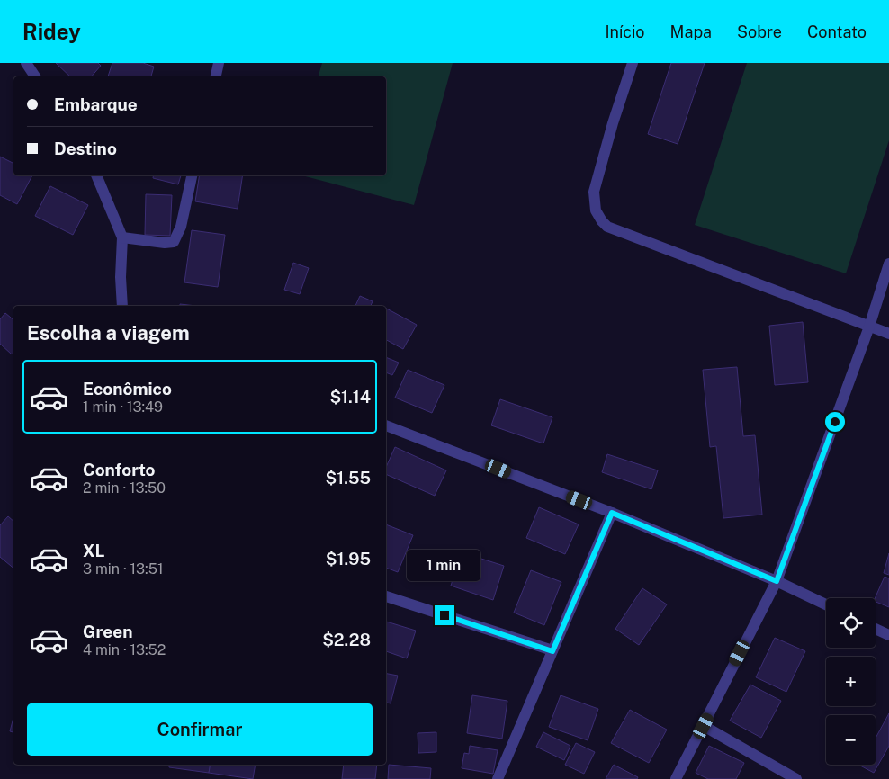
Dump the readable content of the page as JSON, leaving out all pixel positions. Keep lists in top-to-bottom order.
{
  "page": {
    "header": "Ridey",
    "nav": [
      "Início",
      "Mapa",
      "Sobre",
      "Contato"
    ],
    "banner": ["Embarque", "Destino"],
    "heading": "Escolha a viagem",
    "list": [
      {
        "name": "Econômico",
        "note": "1 min · 13:49",
        "value": "$1.14"
      },
      {
        "name": "Conforto",
        "note": "2 min · 13:50",
        "value": "$1.55"
      },
      {
        "name": "XL",
        "note": "3 min · 13:51",
        "value": "$1.95"
      },
      {
        "name": "Green",
        "note": "4 min · 13:52",
        "value": "$2.28"
      }
    ],
    "bubble": "1 min",
    "map_buttons": ["+", "−"],
    "buttons": "Confirmar"
  }
}
